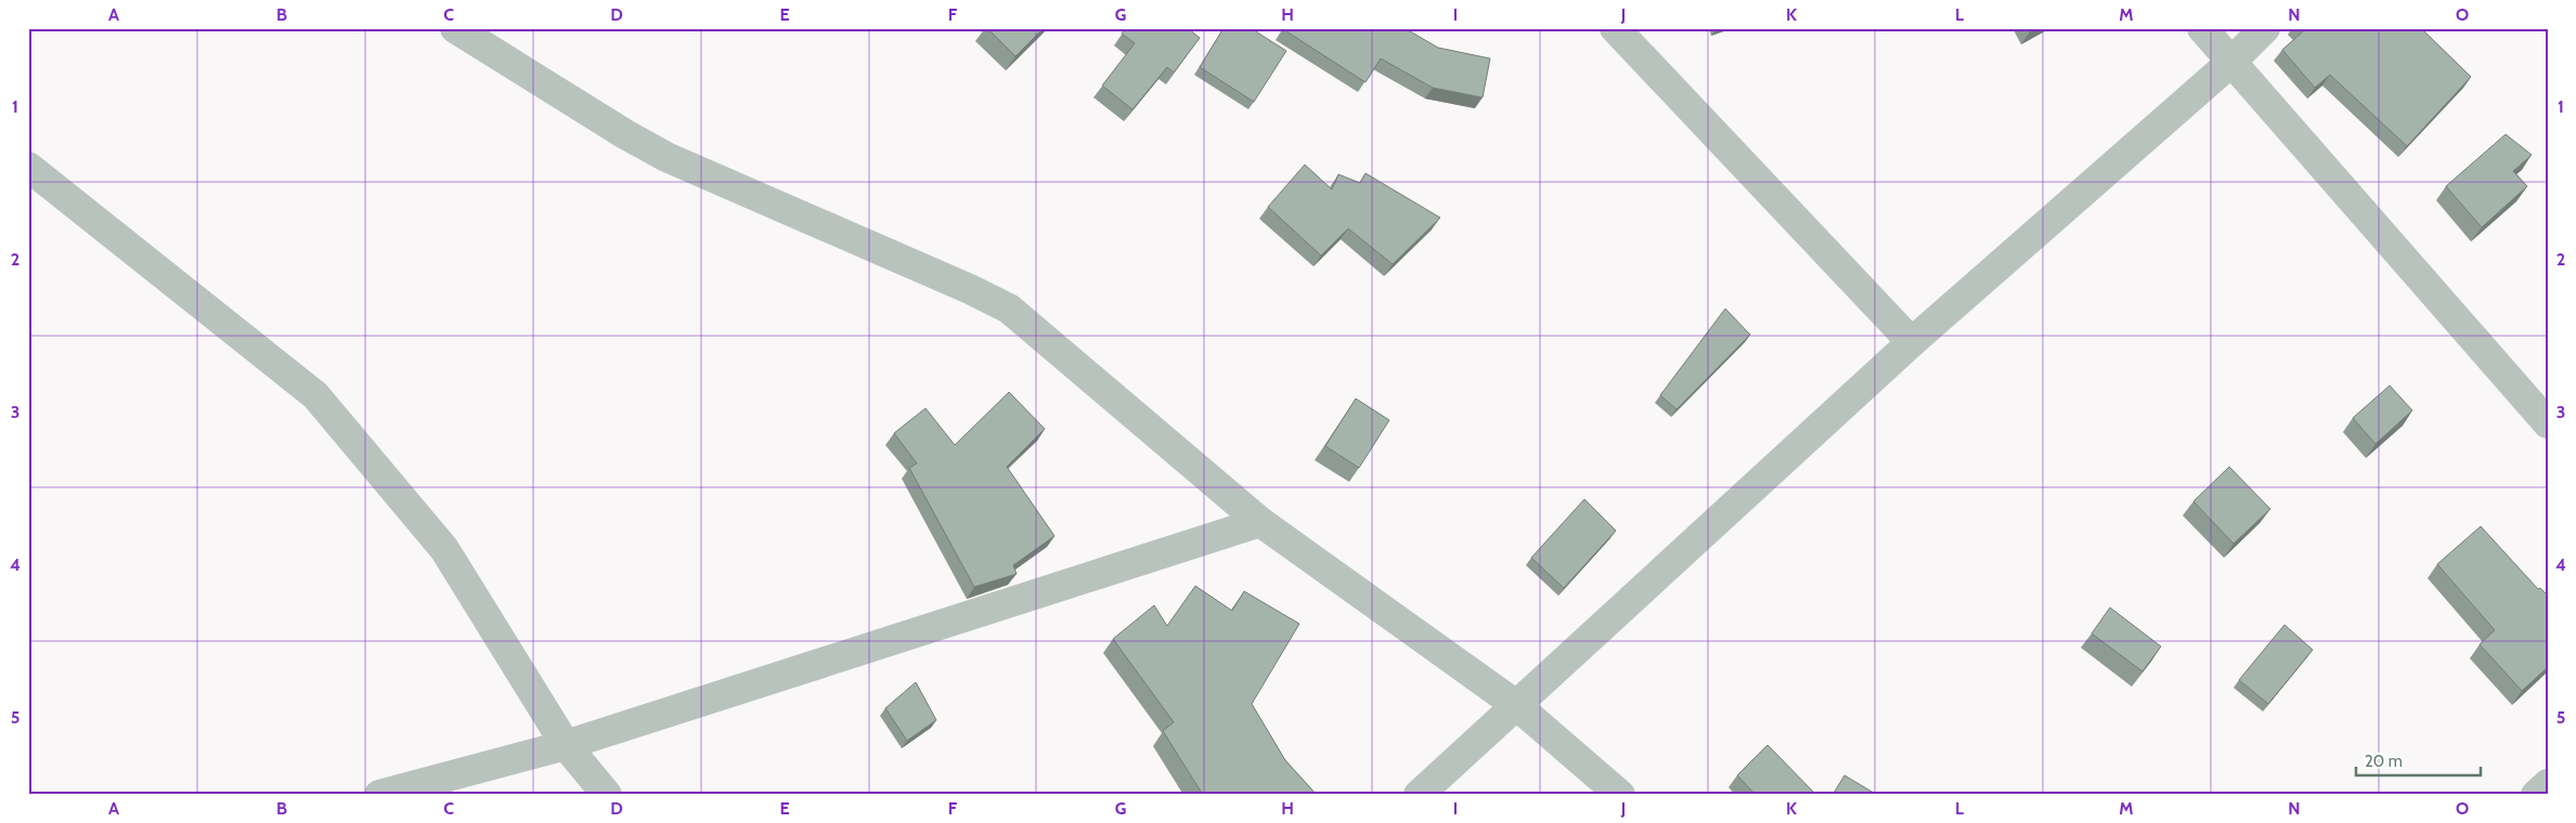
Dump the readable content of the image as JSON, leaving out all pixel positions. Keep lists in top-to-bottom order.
{
  "scale_bar": "20 m",
  "grid": {
    "columns": [
      "A",
      "B",
      "C",
      "D",
      "E",
      "F",
      "G",
      "H",
      "I",
      "J",
      "K",
      "L",
      "M",
      "N",
      "O"
    ],
    "rows": [
      "1",
      "2",
      "3",
      "4",
      "5"
    ]
  }
}
